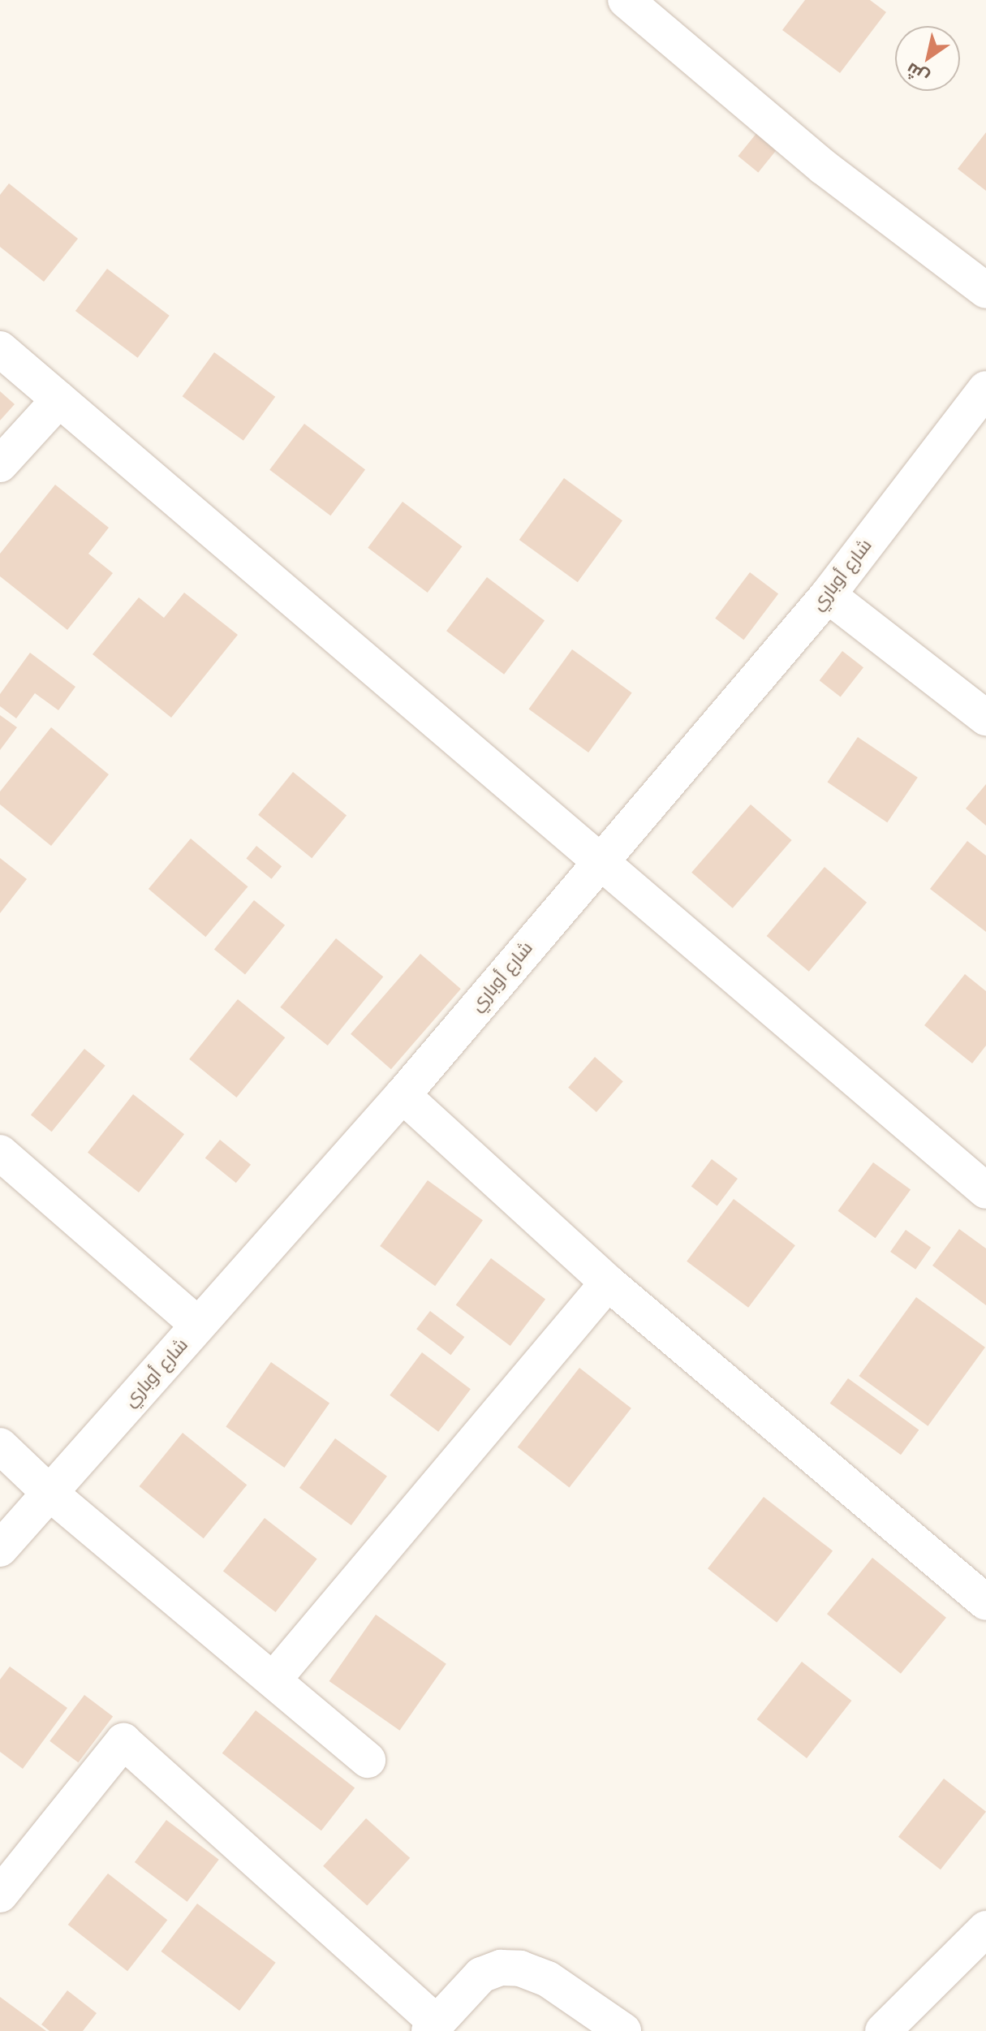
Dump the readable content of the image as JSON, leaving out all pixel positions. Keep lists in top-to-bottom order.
{
  "streets": {
    "street": ["شارع أوباري"]
  },
  "north": "bottom left"
}
